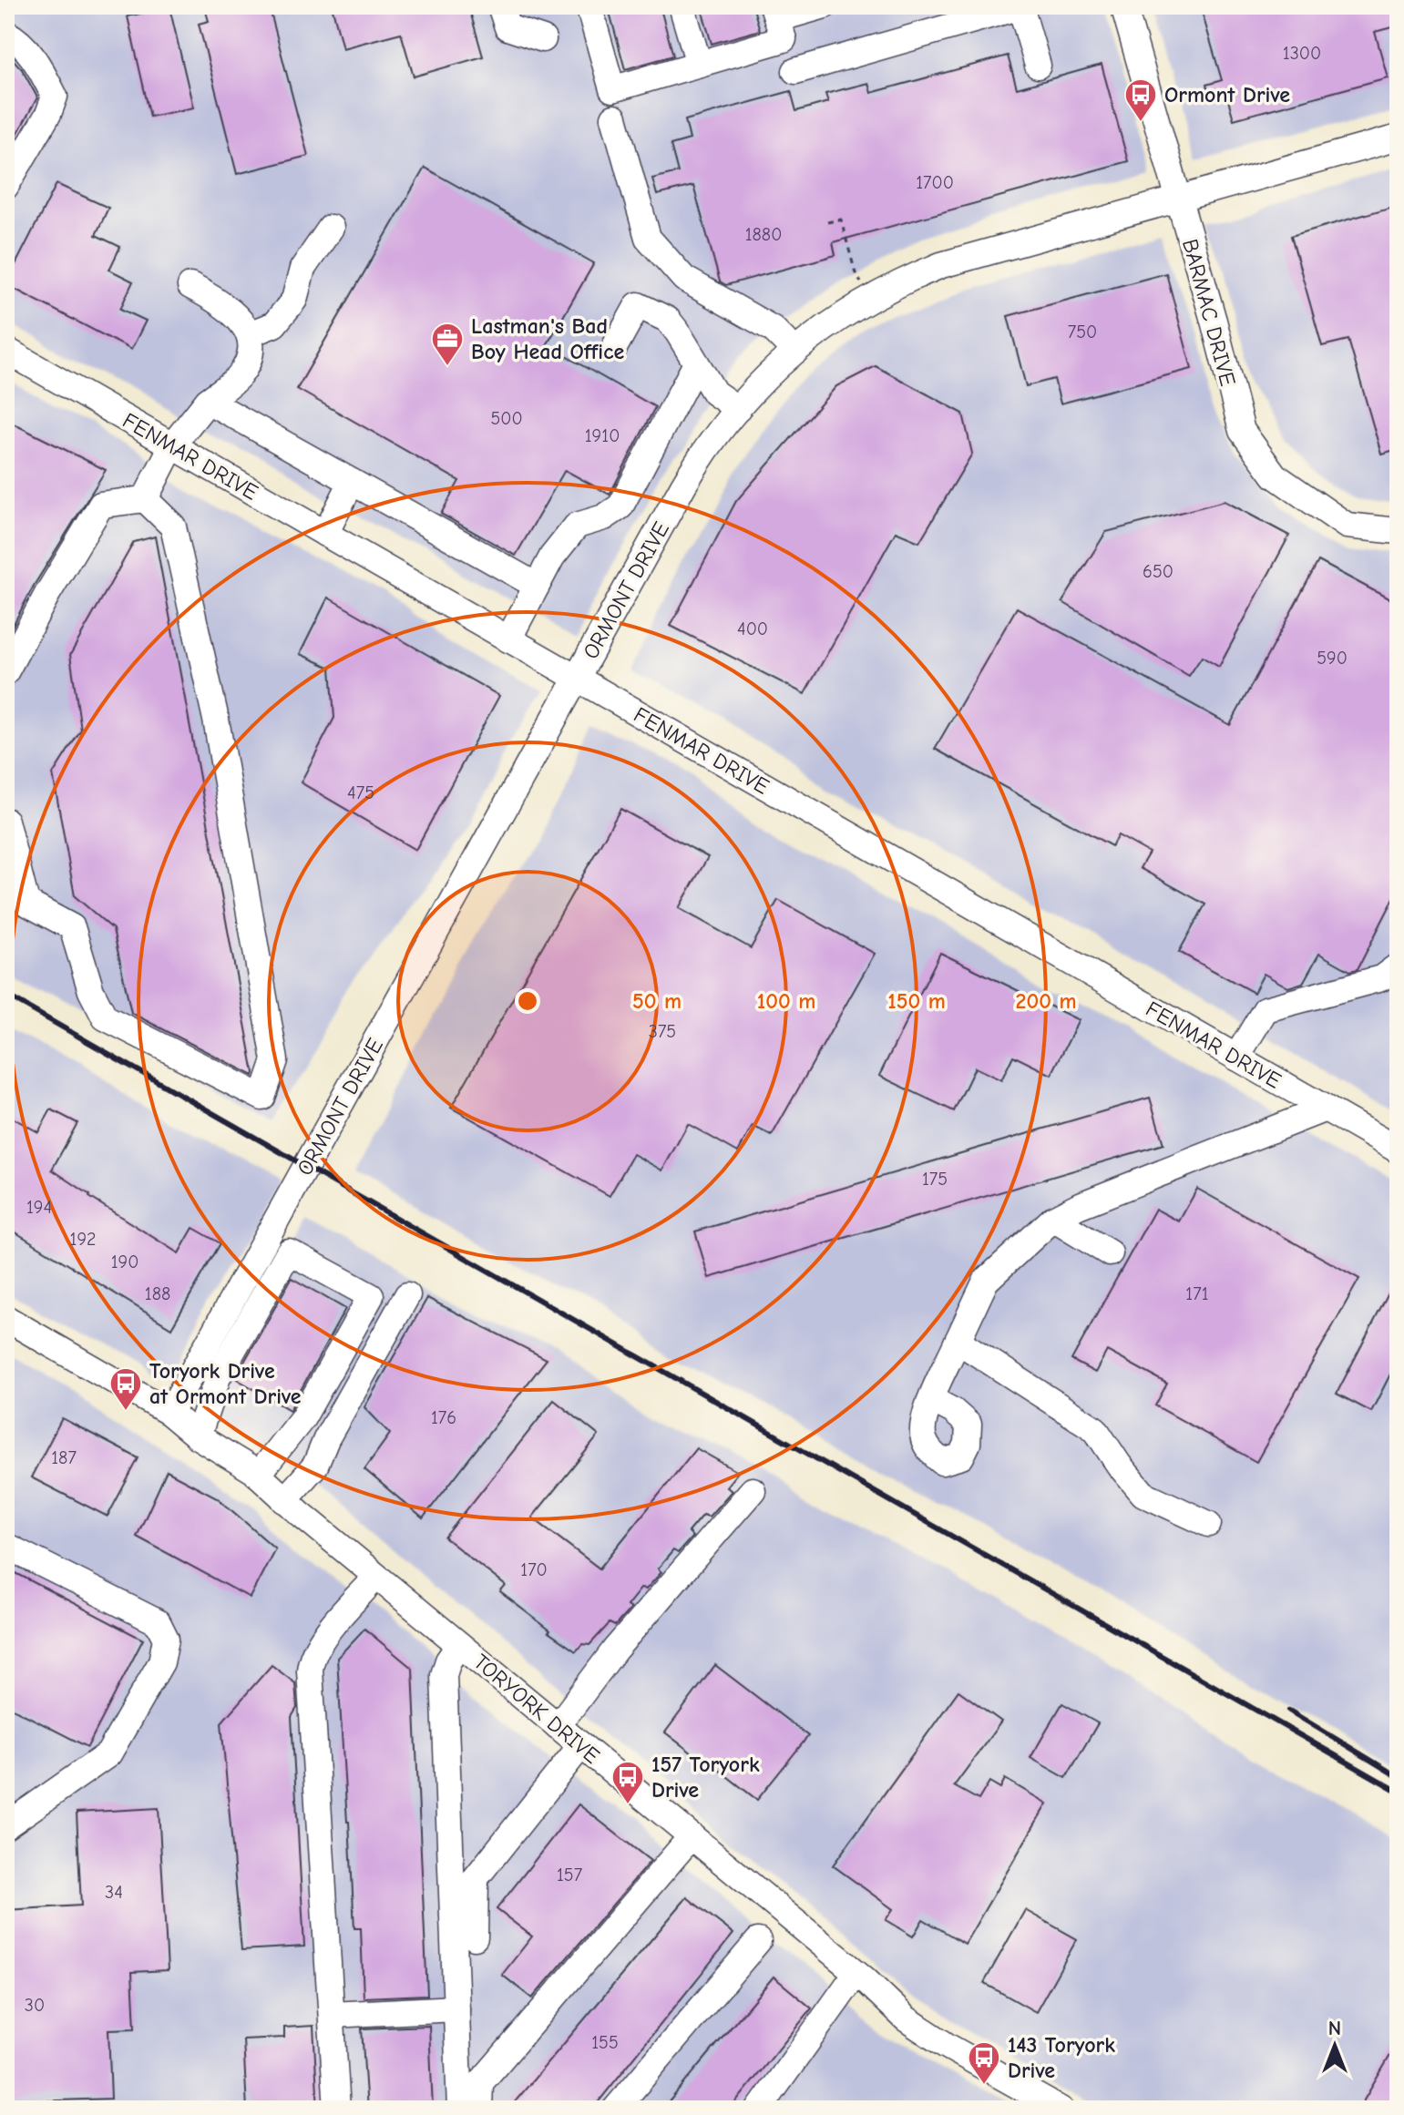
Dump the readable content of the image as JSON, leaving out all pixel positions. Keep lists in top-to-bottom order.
{
  "streets": {
    "street": [
      "BARMAC DRIVE",
      "FENMAR DRIVE",
      "ORMONT DRIVE",
      "TORYORK DRIVE"
    ]
  },
  "crossings": [
    ["BARMAC DRIVE", "ORMONT DRIVE"],
    ["FENMAR DRIVE", "ORMONT DRIVE"],
    ["ORMONT DRIVE", "TORYORK DRIVE"]
  ],
  "places": {
    "bus stop": [
      "Ormont Drive",
      "Toryork Drive at Ormont Drive",
      "157 Toryork Drive",
      "143 Toryork Drive"
    ],
    "office": ["Lastman's Bad Boy Head Office"]
  },
  "house_numbers": [
    "1300",
    "1700",
    "1880",
    "750",
    "500",
    "1910",
    "650",
    "400",
    "590",
    "475",
    "375",
    "175",
    "194",
    "192",
    "190",
    "188",
    "171",
    "176",
    "187",
    "170",
    "157",
    "34",
    "30",
    "155"
  ],
  "north": "top",
  "rings": [
    "50 m",
    "100 m",
    "150 m",
    "200 m"
  ]
}
